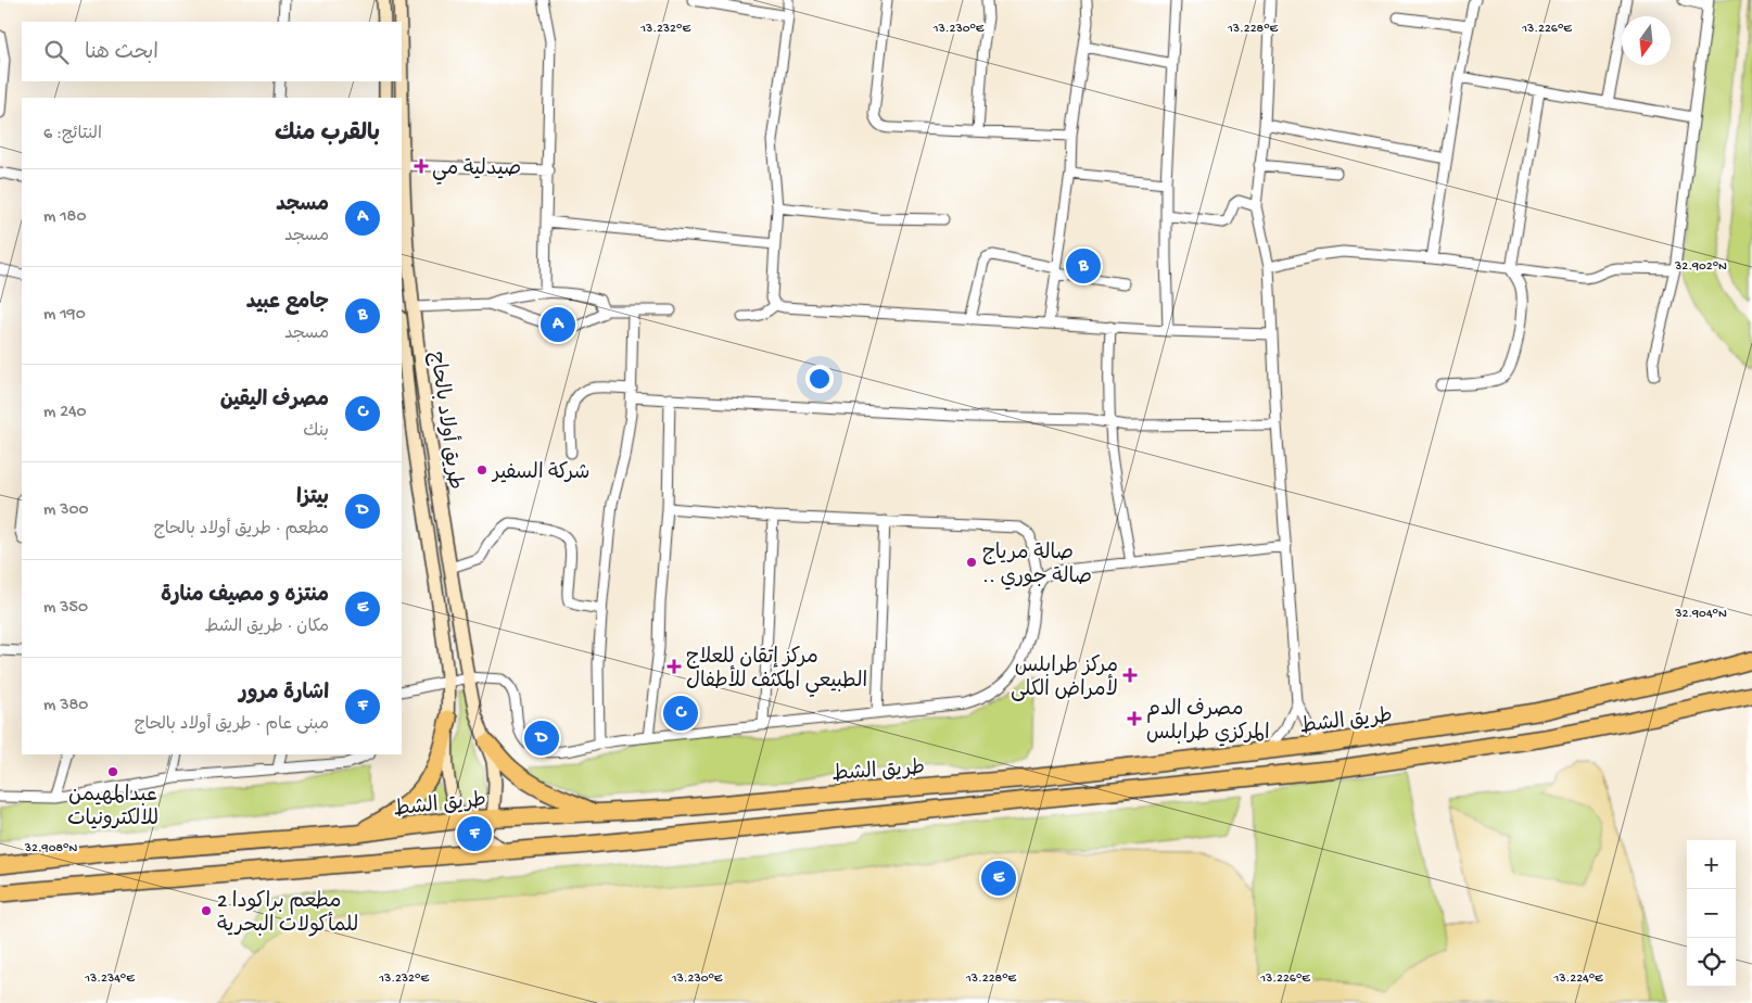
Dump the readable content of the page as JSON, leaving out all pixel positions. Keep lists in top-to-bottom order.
{
  "streets": {
    "highway": ["طريق الشط"],
    "main road": ["طريق أولاد بالحاج"]
  },
  "crossings": [
    ["طريق أولاد بالحاج", "طريق الشط"]
  ],
  "places": {
    "health": [
      "صيدلية مي",
      "مركز إتقان للعلاج الطبيعي المكثف للأطفال",
      "مركز طرابلس لأمراض الكلى",
      "مصرف الدم المركزي طرابلس"
    ],
    "other": [
      "شركة السفير",
      "صالة مرياج .. صالة جوري",
      "عبدالمهيمن للالكترونيات",
      "مطعم براكودا 2 للمأكولات البحرية"
    ]
  },
  "north": "bottom",
  "page": {
    "search": "ابحث هنا",
    "heading": ["بالقرب منك", "النتائج: 6"],
    "list": [
      {
        "mark": "A",
        "name": "مسجد",
        "note": "مسجد",
        "value": "180 m"
      },
      {
        "mark": "B",
        "name": "جامع عبيد",
        "note": "مسجد",
        "value": "190 m"
      },
      {
        "mark": "C",
        "name": "مصرف اليقين",
        "note": "بنك",
        "value": "240 m"
      },
      {
        "mark": "D",
        "name": "بيتزا",
        "note": "مطعم · طريق أولاد بالحاج",
        "value": "300 m"
      },
      {
        "mark": "E",
        "name": "منتزه و مصيف منارة",
        "note": "مكان · طريق الشط",
        "value": "350 m"
      },
      {
        "mark": "F",
        "name": "اشارة مرور",
        "note": "مبنى عام · طريق أولاد بالحاج",
        "value": "380 m"
      }
    ],
    "pins": [
      "B",
      "A",
      "C",
      "D",
      "F",
      "E"
    ],
    "map_buttons": ["+", "−"]
  },
  "coordinates": [
    "13.232°E",
    "13.230°E",
    "13.228°E",
    "13.226°E",
    "32.902°N",
    "32.904°N",
    "32.908°N",
    "13.234°E",
    "13.224°E"
  ]
}
